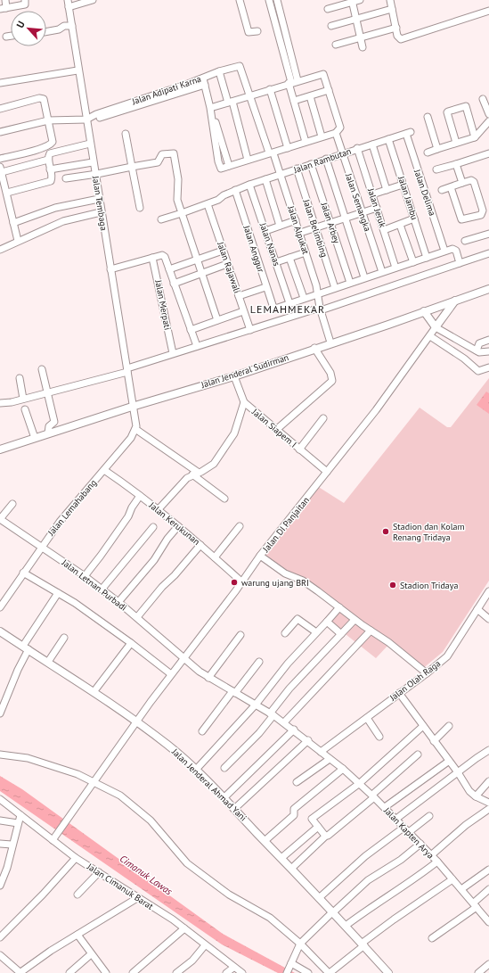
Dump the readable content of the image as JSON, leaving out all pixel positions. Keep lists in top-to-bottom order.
{
  "streets": {
    "main road": ["Jalan Jenderal Sudirman", "Jalan Jenderal Ahmad Yani"],
    "street": [
      "Jalan Adipati Karna",
      "Jalan Rambutan",
      "Jalan Delima",
      "Jalan Jambu",
      "Jalan Semangka",
      "Jalan Tembaga",
      "Jalan Jeruk",
      "Jalan Arbey",
      "Jalan Belimbing",
      "Jalan Alpukat",
      "Jalan Nanas",
      "Jalan Anggur",
      "Jalan Rajawali",
      "Jalan Merpati",
      "Jalan Siapem I",
      "Jalan Lemahabang",
      "Jalan Kerukunan",
      "Jalan DI Panjaitan",
      "Jalan Letnan Purbadi",
      "Jalan Olah Raga",
      "Jalan Kapten Arya",
      "Jalan Cimanuk Barat"
    ]
  },
  "crossings": [
    ["Jalan Adipati Karna", "Jalan Tembaga"],
    ["Jalan Adipati Karna", "Jalan Alpukat"],
    ["Jalan Rambutan", "Jalan Delima"],
    ["Jalan Rambutan", "Jalan Jambu"],
    ["Jalan Rambutan", "Jalan Semangka"],
    ["Jalan Rambutan", "Jalan Jeruk"],
    ["Jalan Rambutan", "Jalan Arbey"],
    ["Jalan Rambutan", "Jalan Belimbing"],
    ["Jalan Rambutan", "Jalan Alpukat"],
    ["Jalan Rambutan", "Jalan Nanas"],
    ["Jalan Rambutan", "Jalan Anggur"],
    ["Jalan Rambutan", "Jalan Rajawali"],
    ["Jalan Tembaga", "Jalan Jenderal Sudirman"],
    ["Jalan Alpukat", "Jalan Jenderal Sudirman"],
    ["Jalan Nanas", "Jalan Anggur"],
    ["Jalan Jenderal Sudirman", "Jalan Siapem I"],
    ["Jalan Siapem I", "Jalan DI Panjaitan"],
    ["Jalan Lemahabang", "Jalan Kerukunan"],
    ["Jalan Lemahabang", "Jalan Letnan Purbadi"],
    ["Jalan Kerukunan", "Jalan DI Panjaitan"],
    ["Jalan DI Panjaitan", "Jalan Letnan Purbadi"],
    ["Jalan DI Panjaitan", "Jalan Jenderal Ahmad Yani"],
    ["Jalan DI Panjaitan", "Jalan Cimanuk Barat"],
    ["Jalan Letnan Purbadi", "Jalan Kapten Arya"],
    ["Jalan Olah Raga", "Jalan Kapten Arya"]
  ],
  "districts": ["LEMAHMEKAR"],
  "water": ["Cimanuk Lawas"],
  "places": ["Stadion dan Kolam Renang Tridaya", "warung ujang BRI", "Stadion Tridaya"],
  "north": "top left"
}
